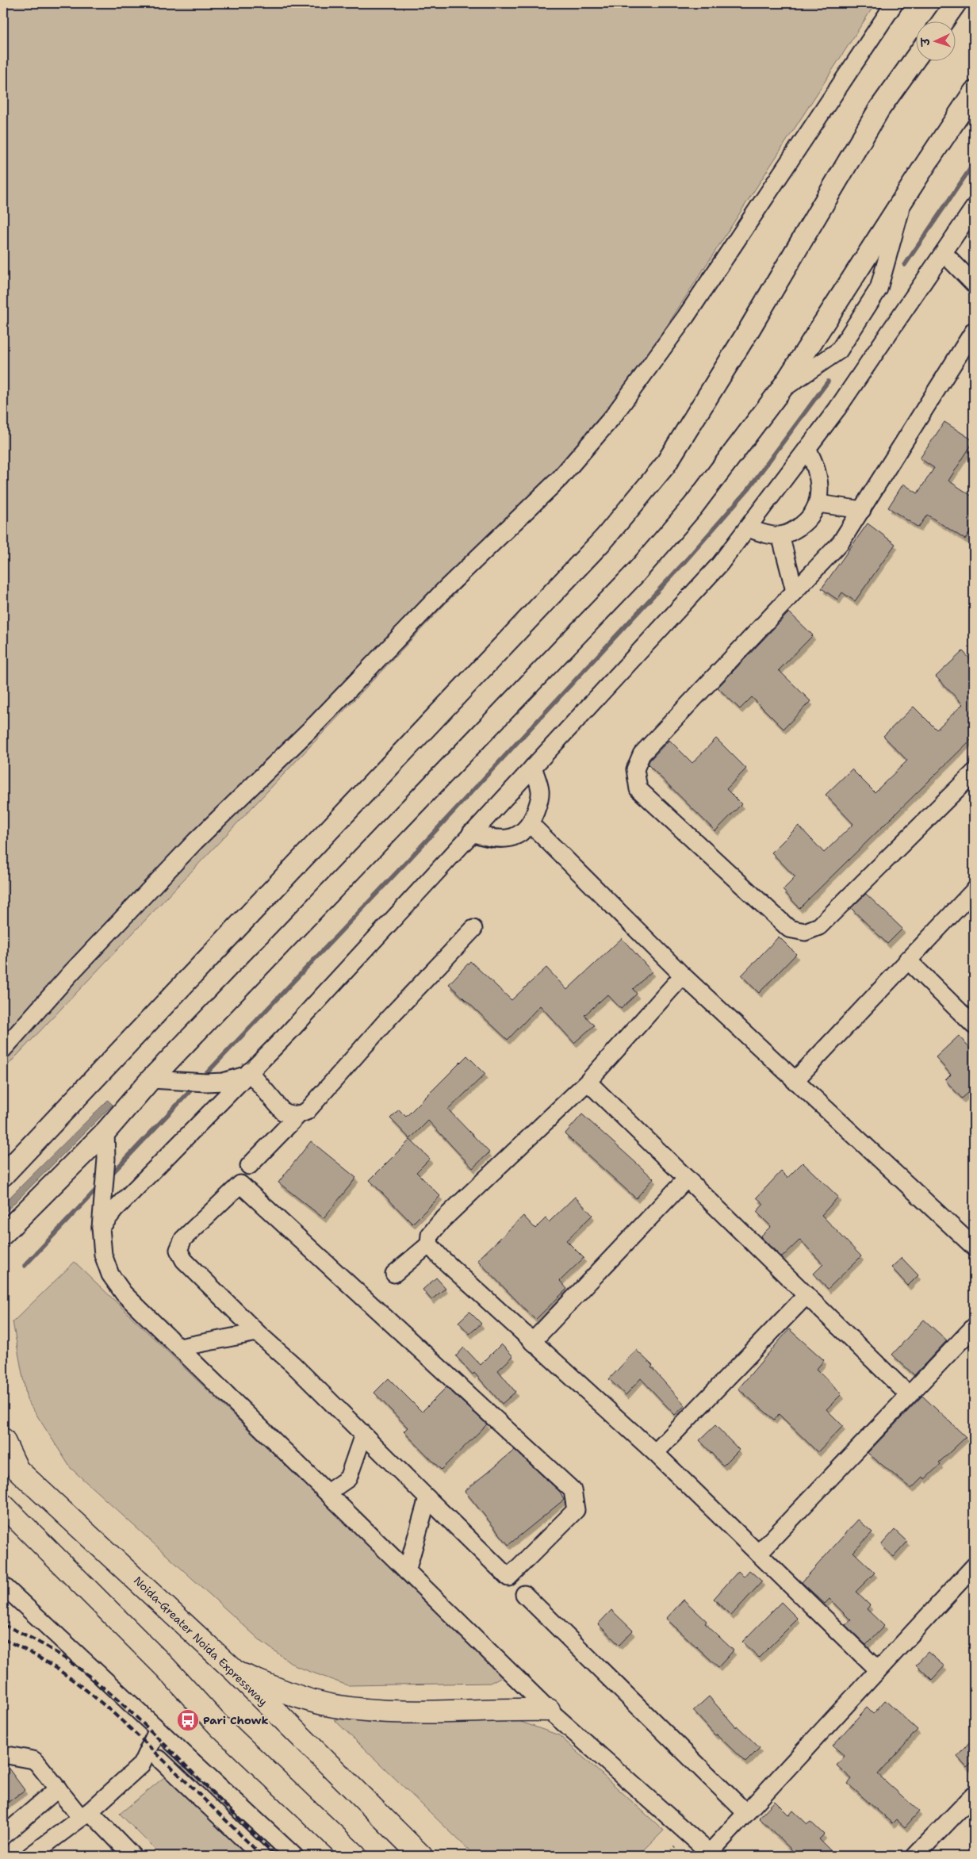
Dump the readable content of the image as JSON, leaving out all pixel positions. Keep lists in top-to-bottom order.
{
  "streets": {
    "highway": ["Noida-Greater Noida Expressway"]
  },
  "places": {
    "bus stop": ["Pari Chowk"]
  },
  "north": "left"
}
